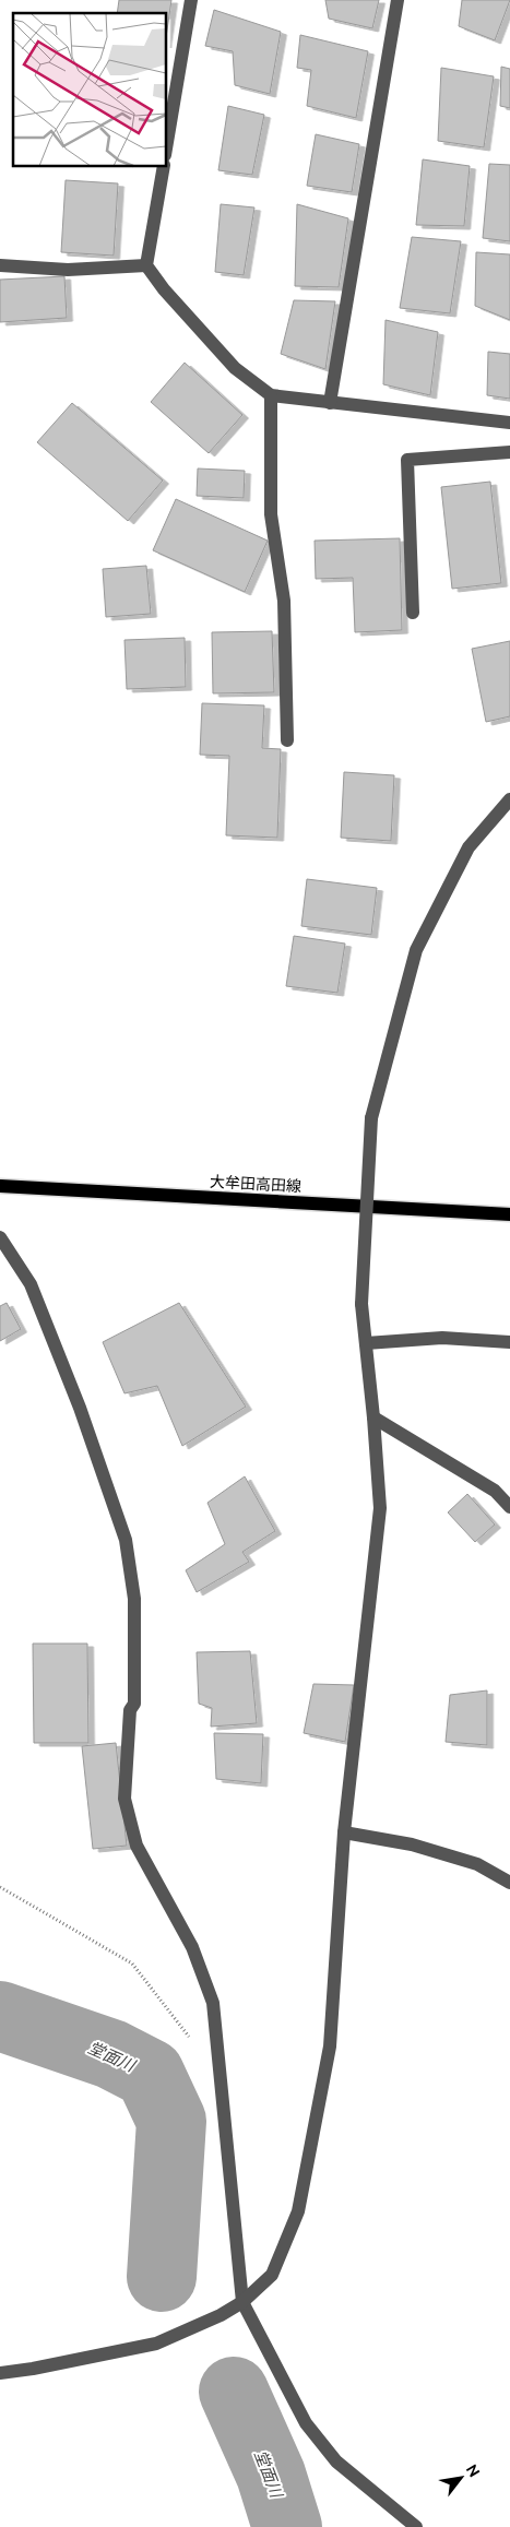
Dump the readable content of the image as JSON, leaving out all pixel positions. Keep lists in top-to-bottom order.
{
  "streets": {
    "main road": ["大牟田高田線"]
  },
  "water": ["堂面川"],
  "north": "top right"
}
